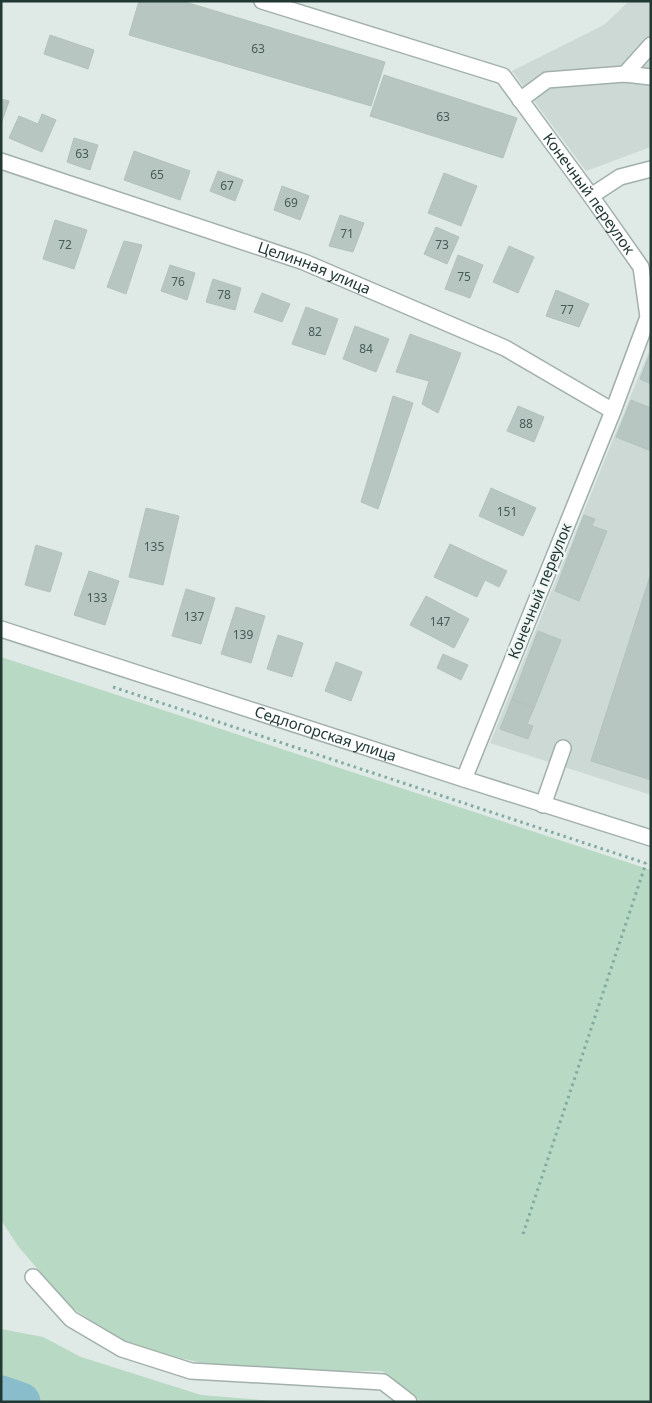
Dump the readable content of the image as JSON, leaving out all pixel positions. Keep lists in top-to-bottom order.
{
  "streets": {
    "street": ["Конечный переулок", "Целинная улица", "Седлогорская улица"]
  },
  "crossings": [
    ["Конечный переулок", "Целинная улица"],
    ["Конечный переулок", "Седлогорская улица"]
  ],
  "house_numbers": [
    "63",
    "63",
    "63",
    "65",
    "67",
    "69",
    "71",
    "72",
    "73",
    "75",
    "76",
    "78",
    "77",
    "82",
    "84",
    "88",
    "151",
    "135",
    "133",
    "137",
    "147",
    "139"
  ]
}
